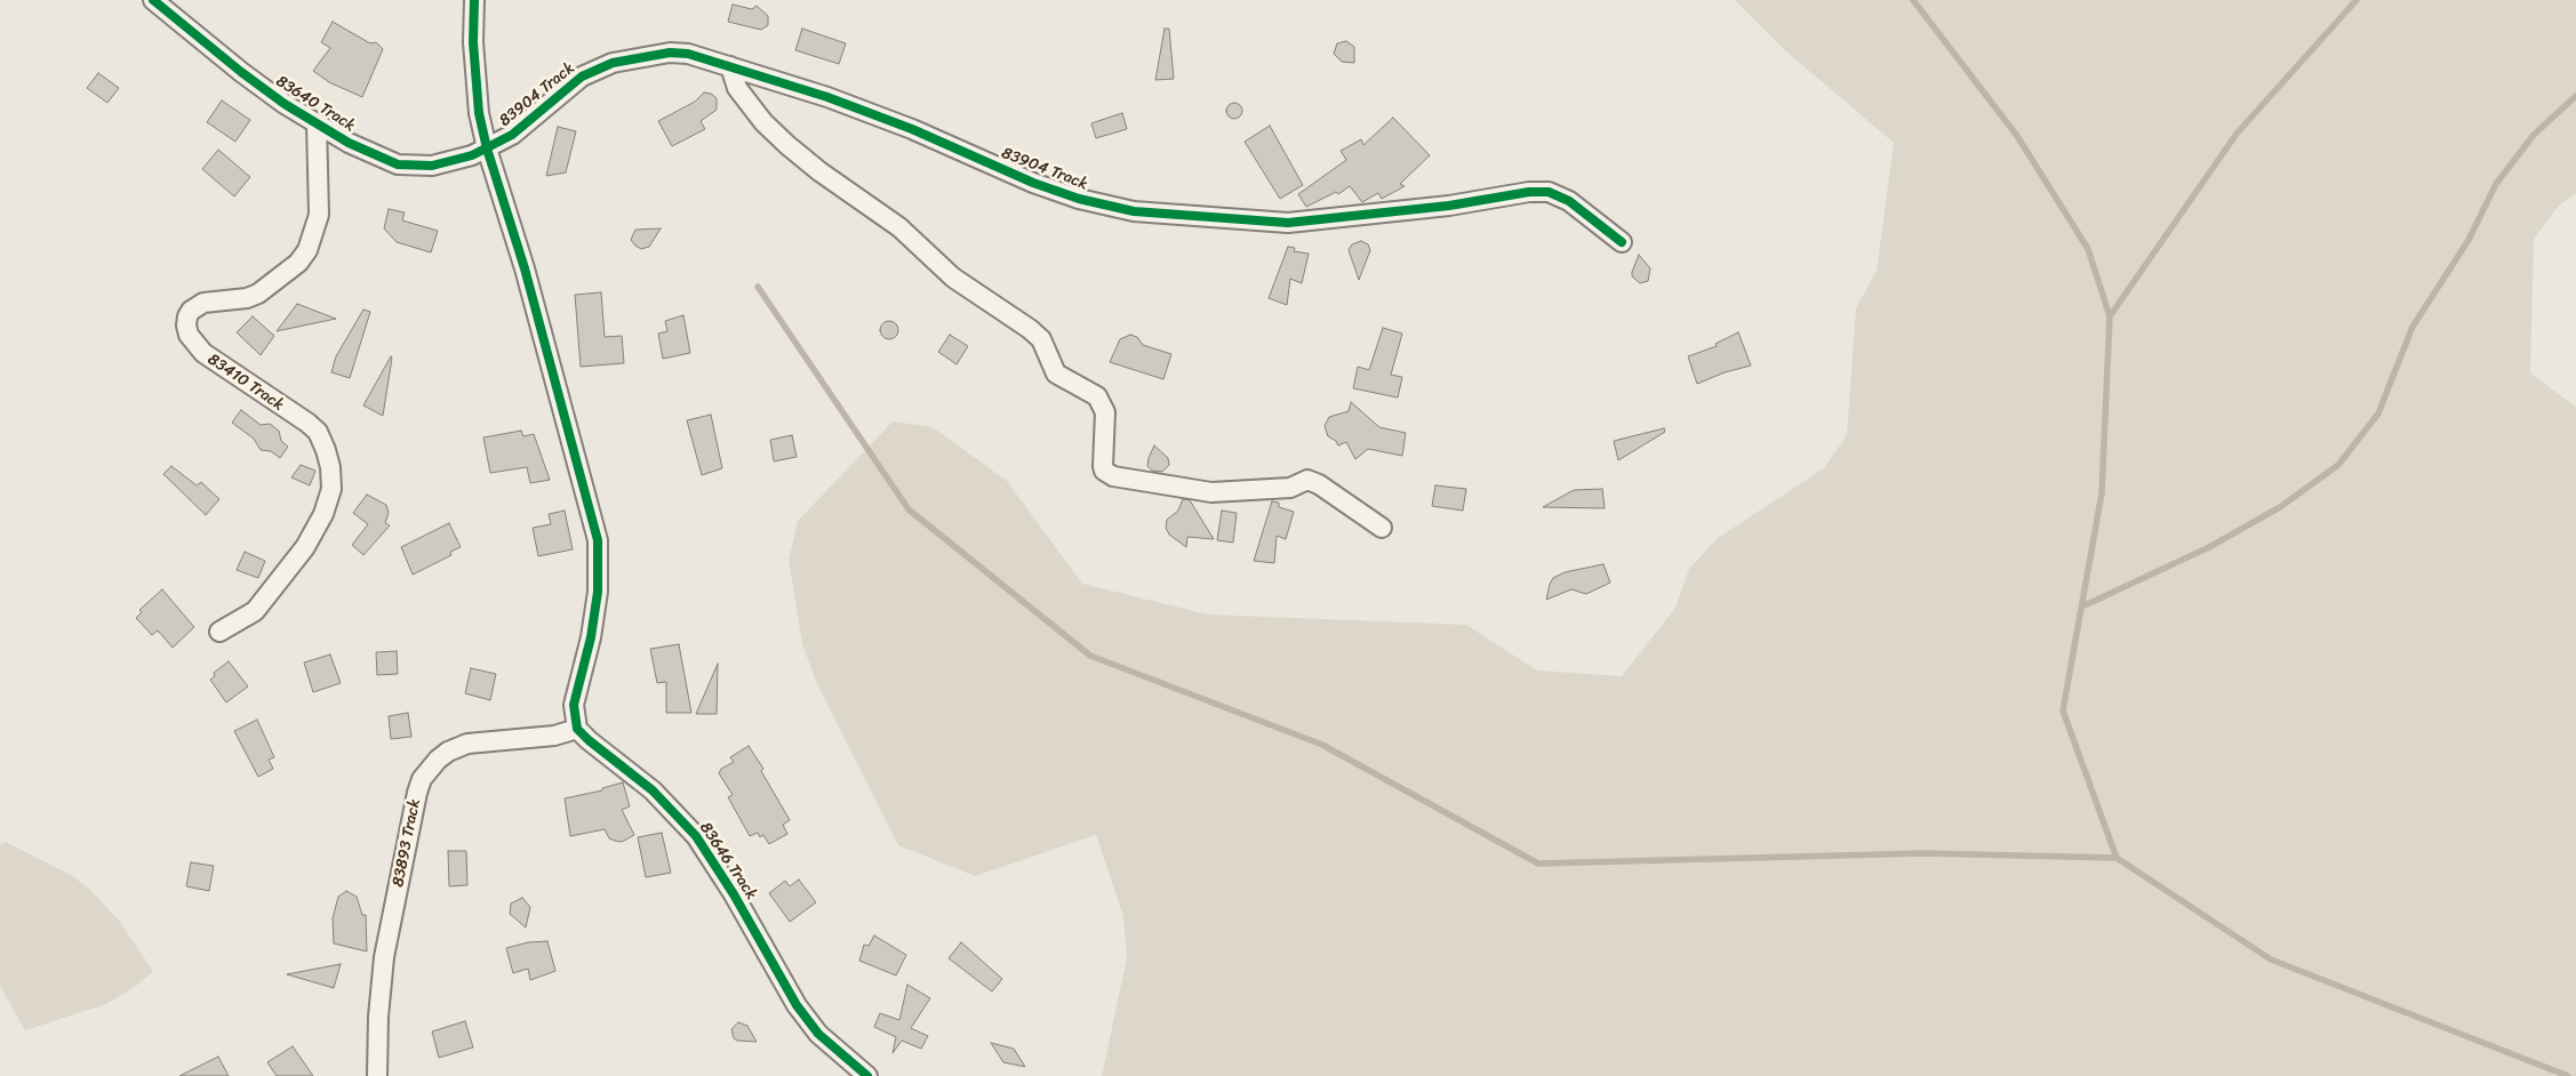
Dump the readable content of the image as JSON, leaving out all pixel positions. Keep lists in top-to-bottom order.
{
  "streets": {
    "street": [
      "83904 Track",
      "83640 Track",
      "83410 Track",
      "83893 Track",
      "83646 Track"
    ]
  },
  "crossings": [
    ["83904 Track", "83640 Track"],
    ["83640 Track", "83410 Track"],
    ["83893 Track", "83646 Track"]
  ]
}
